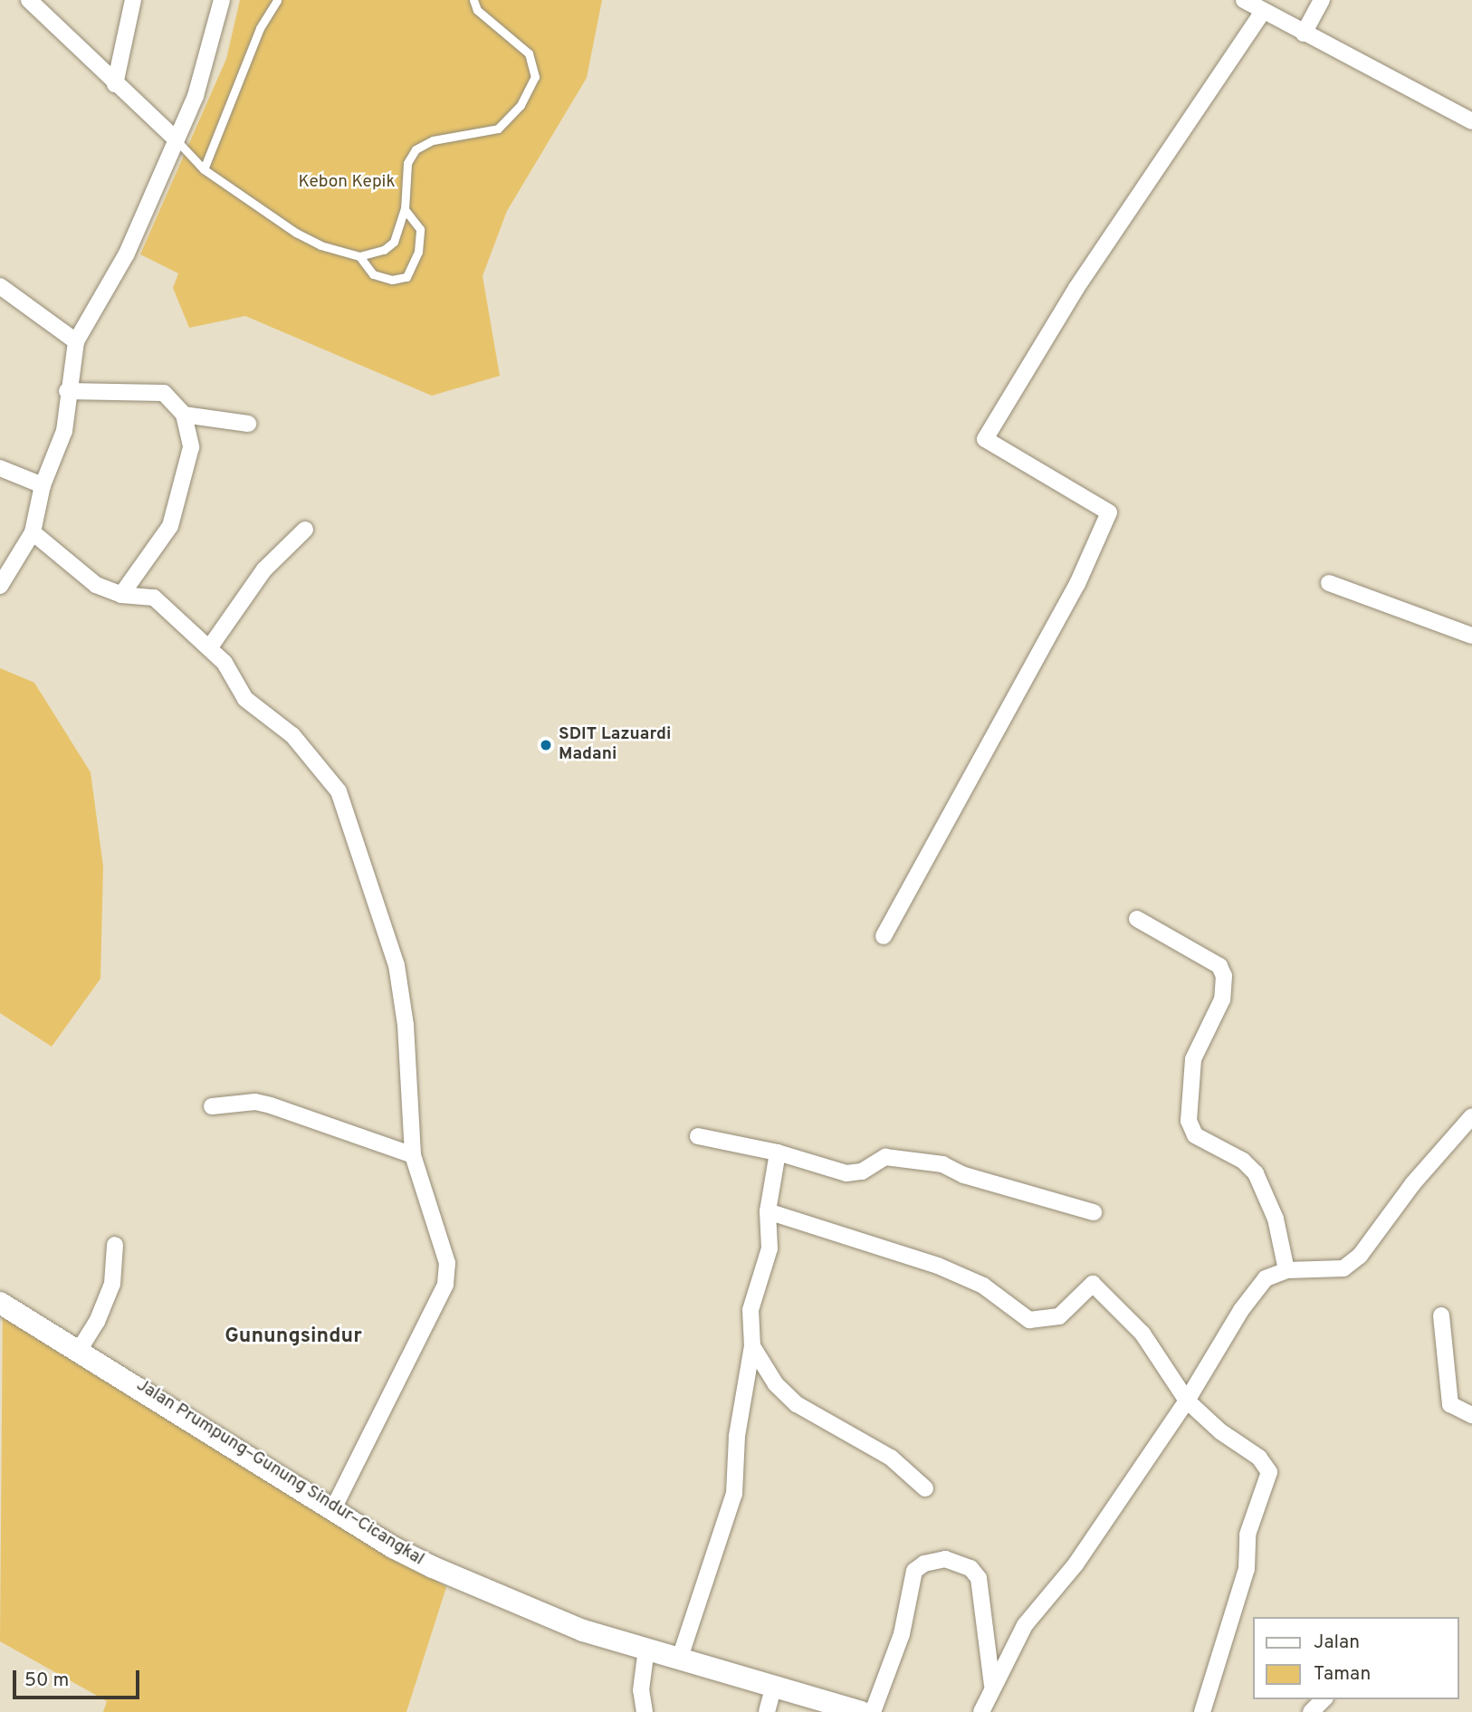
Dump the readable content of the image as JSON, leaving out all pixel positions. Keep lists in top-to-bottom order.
{
  "streets": {
    "main road": ["Jalan Prumpung–Gunung Sindur–Cicangkal"]
  },
  "districts": ["Gunungsindur"],
  "parks": ["Kebon Kepik"],
  "places": ["SDIT Lazuardi Madani"],
  "legend": ["Jalan", "Taman"],
  "scale_bar": "50 m"
}
